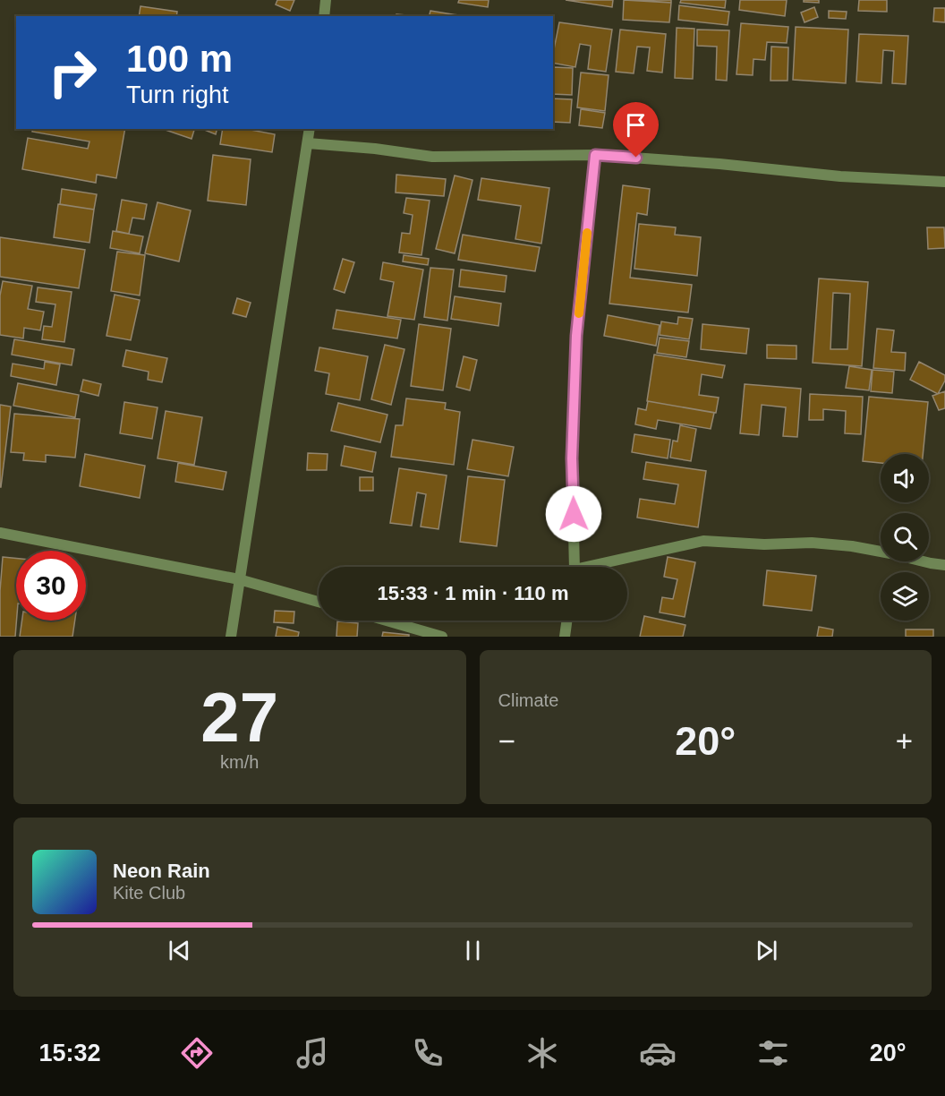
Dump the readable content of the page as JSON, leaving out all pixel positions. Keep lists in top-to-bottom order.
{
  "page": {
    "turn": ["100 m", "Turn right"],
    "limit": "30",
    "trip": "15:33 · 1 min · 110 m",
    "tile": [
      ["27", "km/h"],
      "Climate"
    ],
    "heat": ["−", "20°", "+"],
    "song": ["Neon Rain", "Kite Club"],
    "tabs": ["15:32", "20°"]
  }
}
